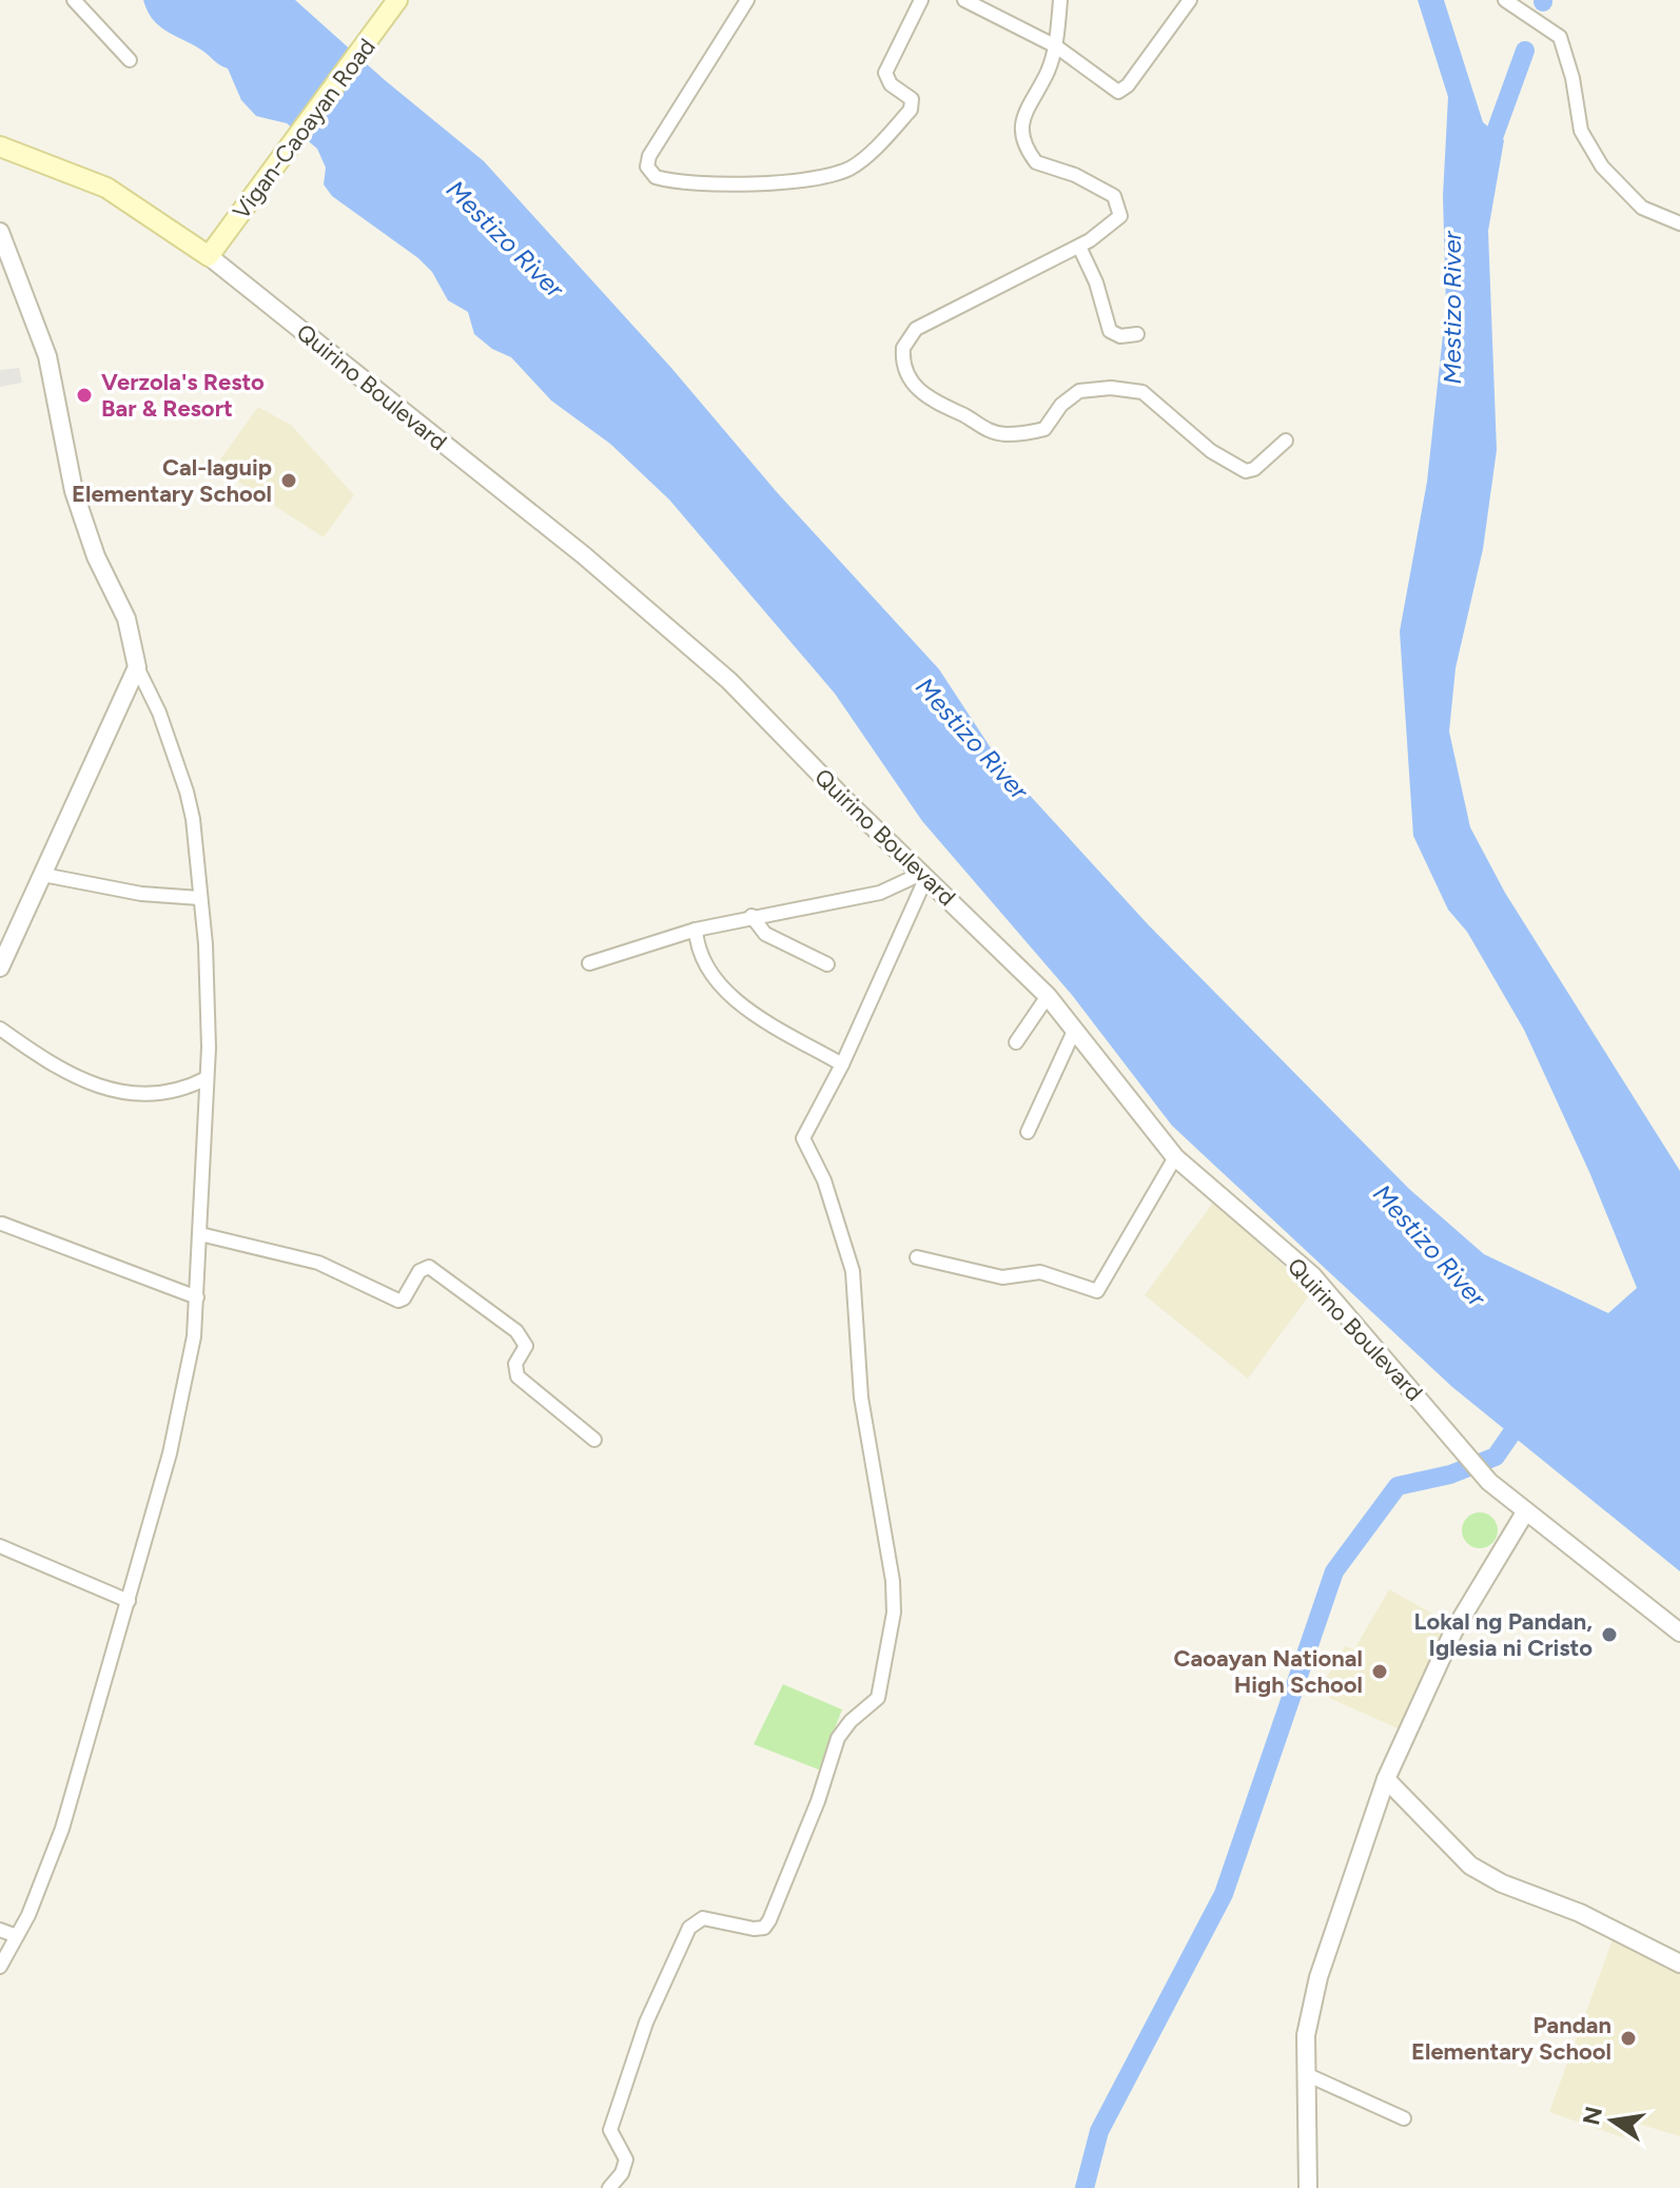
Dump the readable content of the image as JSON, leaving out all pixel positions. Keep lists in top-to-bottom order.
{
  "streets": {
    "main road": ["Vigan-Caoayan Road", "Quirino Boulevard"]
  },
  "crossings": [
    ["Vigan-Caoayan Road", "Quirino Boulevard"]
  ],
  "water": ["Mestizo River"],
  "places": [
    "Verzola's Resto Bar & Resort",
    "Cal-laguip Elementary School",
    "Lokal ng Pandan, Iglesia ni Cristo",
    "Caoayan National High School",
    "Pandan Elementary School"
  ],
  "north": "left"
}
